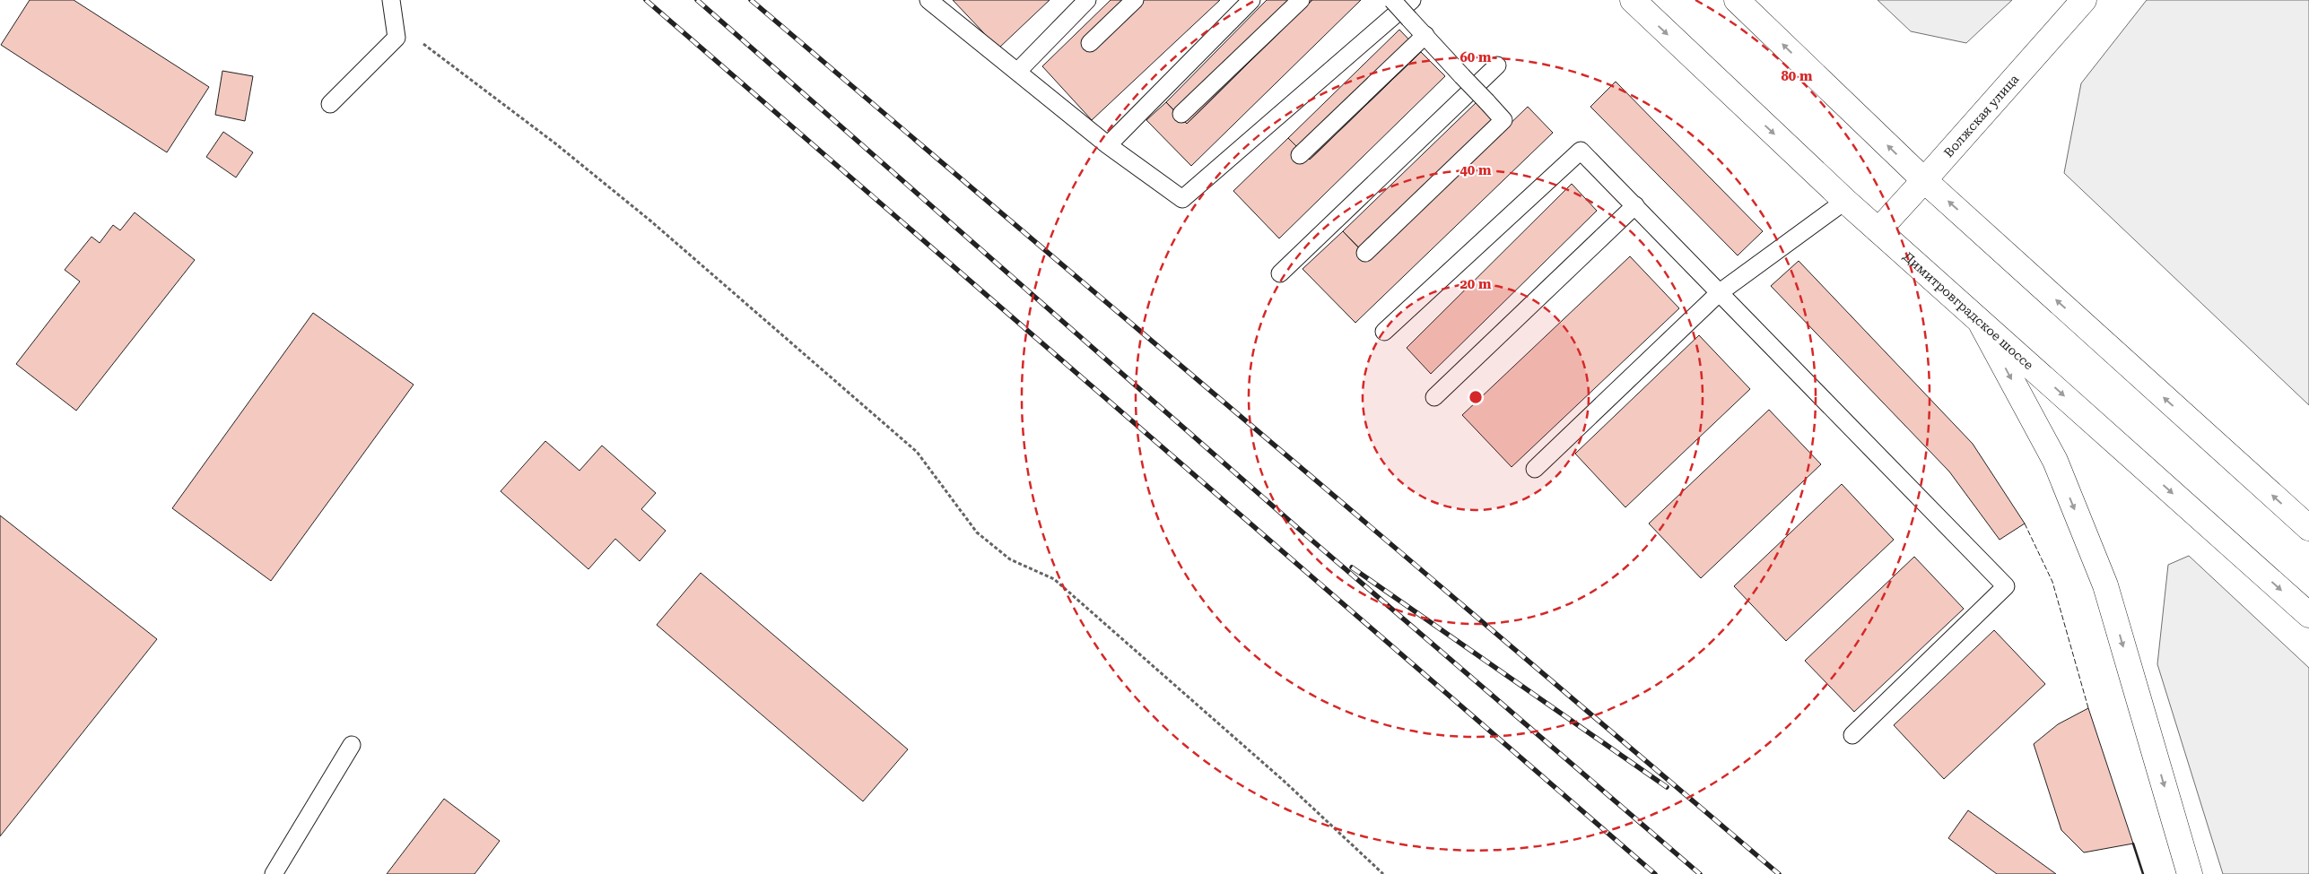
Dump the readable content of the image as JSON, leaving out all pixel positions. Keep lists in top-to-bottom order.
{
  "streets": {
    "main road": ["Волжская улица", "Димитровградское шоссе"]
  },
  "crossings": [
    ["Волжская улица", "Димитровградское шоссе"]
  ],
  "rings": [
    "60 m",
    "80 m",
    "40 m",
    "20 m"
  ]
}
